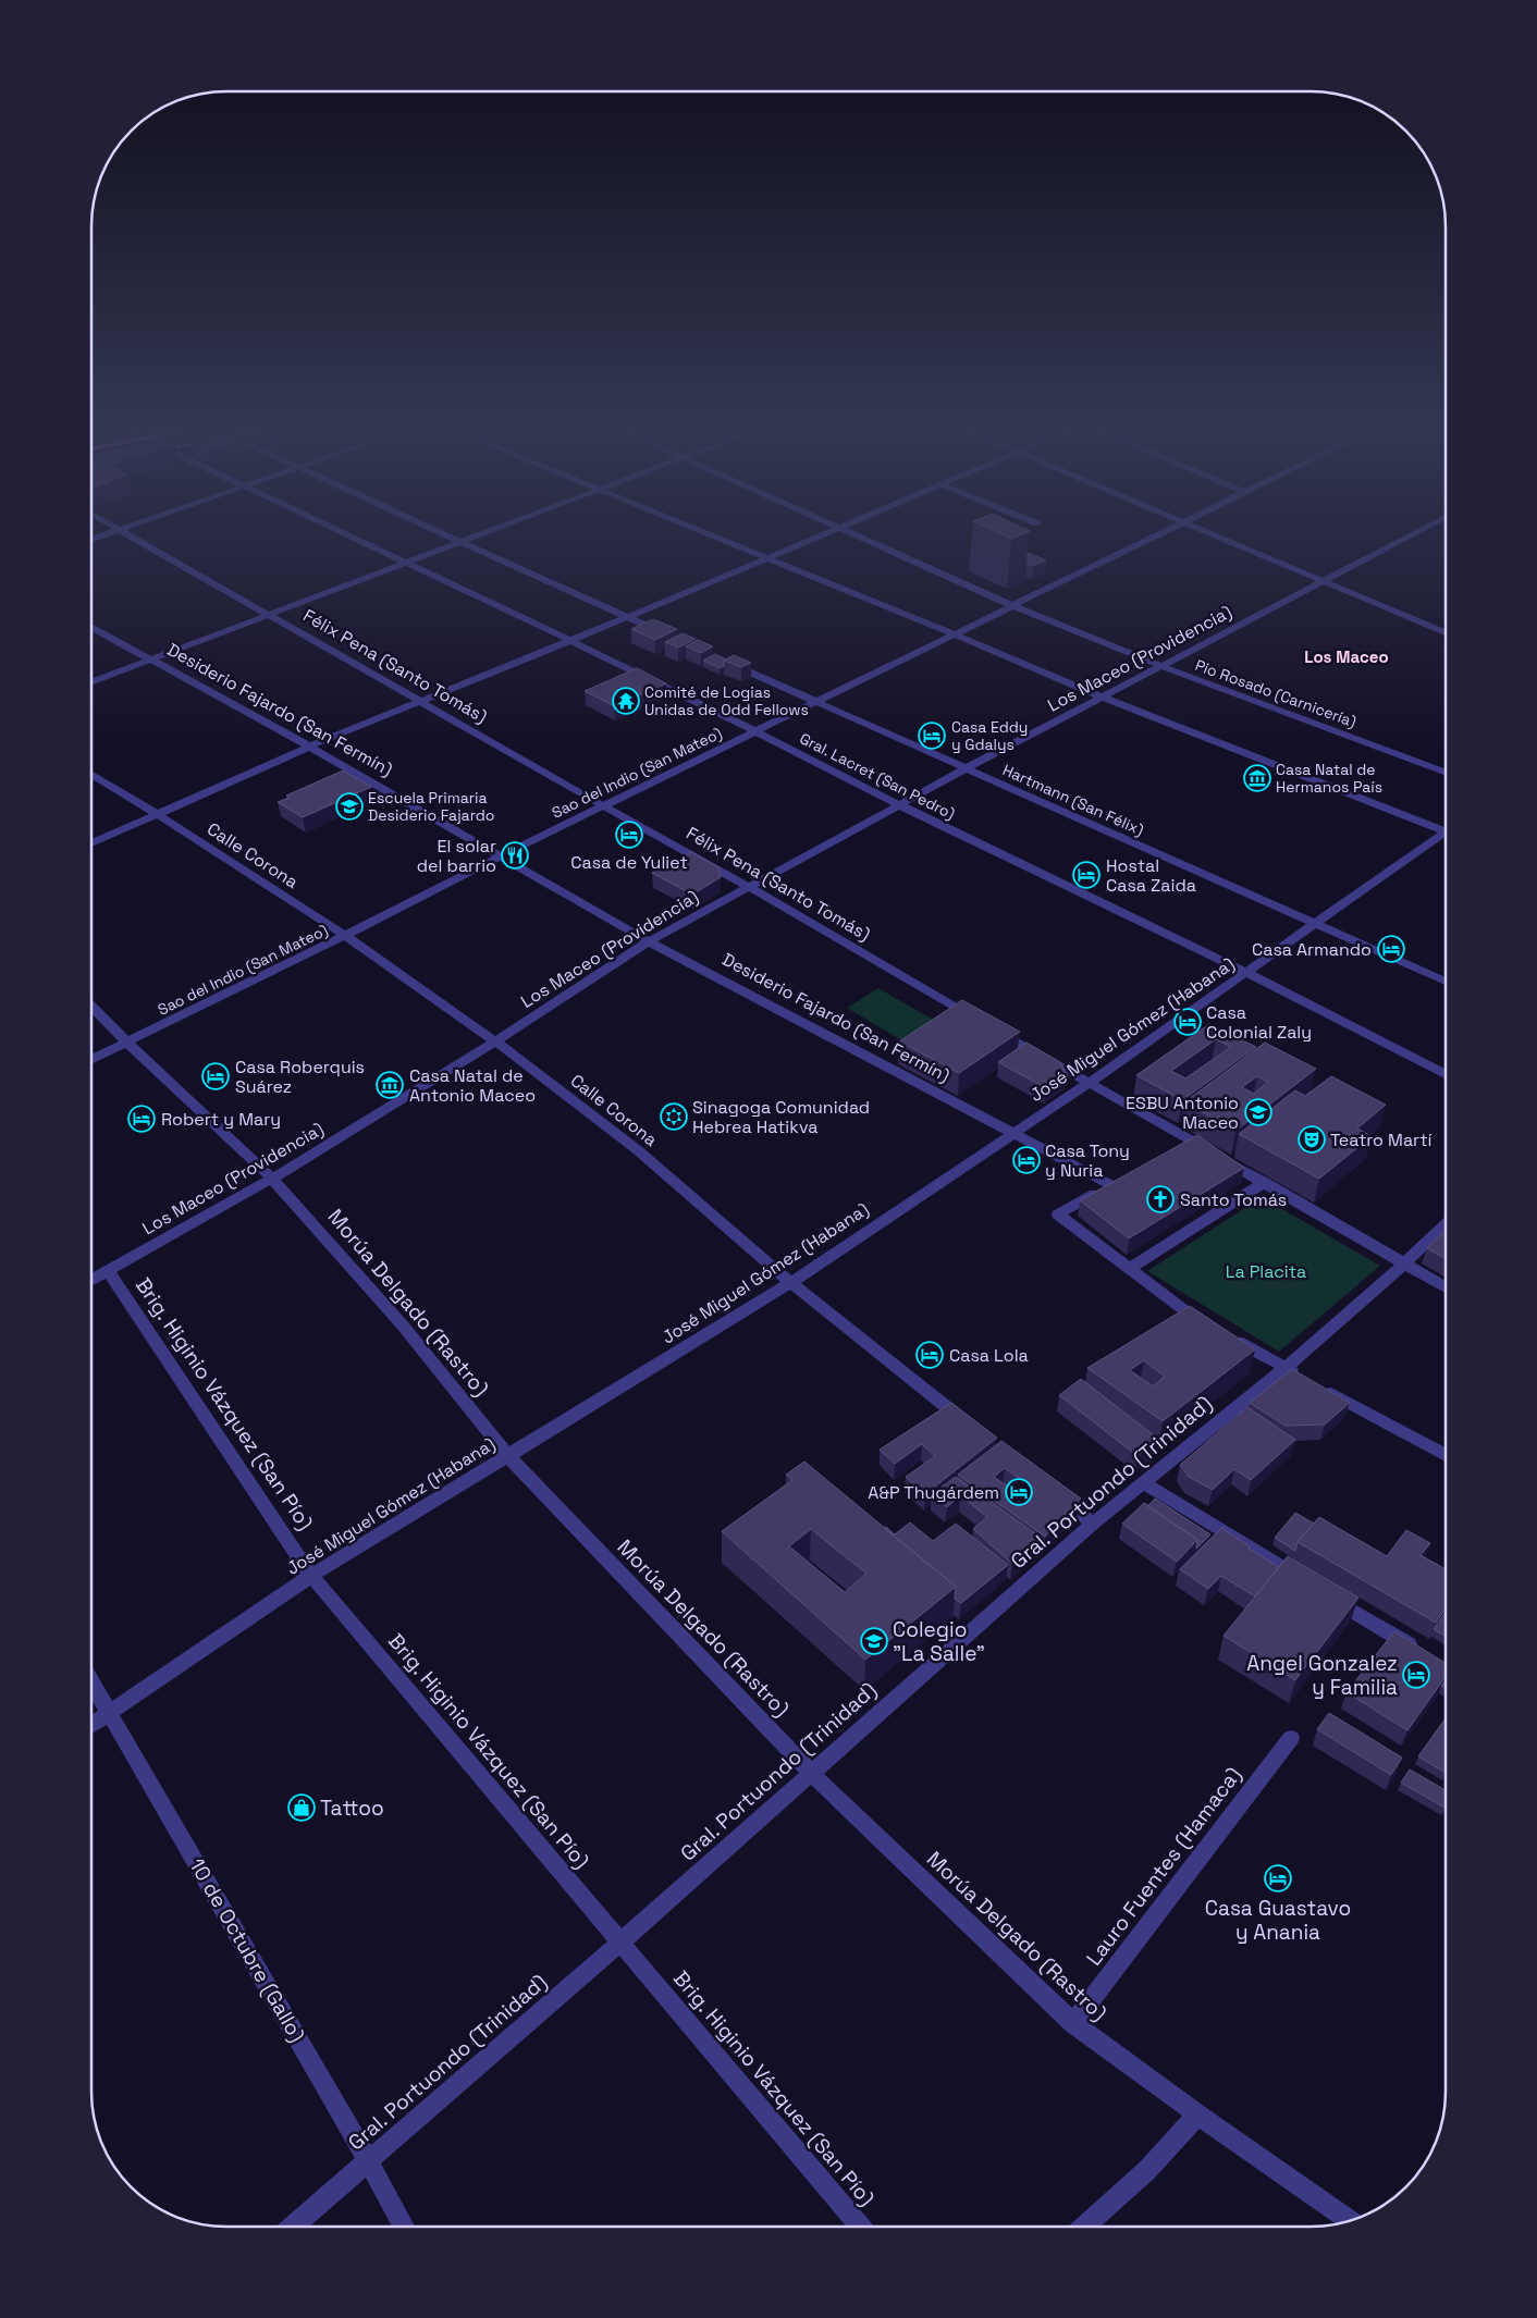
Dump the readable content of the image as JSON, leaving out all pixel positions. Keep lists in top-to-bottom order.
{
  "streets": {
    "street": [
      "Los Maceo (Providencia)",
      "Félix Pena (Santo Tomás)",
      "Pío Rosado (Carnicería)",
      "Desiderio Fajardo (San Fermín)",
      "Sao del Indio (San Mateo)",
      "Gral. Lacret (San Pedro)",
      "Hartmann (San Félix)",
      "Calle Corona",
      "José Miguel Gómez (Habana)",
      "Morúa Delgado (Rastro)",
      "Brig. Higinio Vázquez (San Pío)",
      "Gral. Portuondo (Trinidad)",
      "Lauro Fuentes (Hamaca)",
      "10 de Octubre (Gallo)"
    ]
  },
  "crossings": [
    ["Los Maceo (Providencia)", "Félix Pena (Santo Tomás)"],
    ["Los Maceo (Providencia)", "Pío Rosado (Carnicería)"],
    ["Los Maceo (Providencia)", "Desiderio Fajardo (San Fermín)"],
    ["Los Maceo (Providencia)", "Gral. Lacret (San Pedro)"],
    ["Los Maceo (Providencia)", "Hartmann (San Félix)"],
    ["Los Maceo (Providencia)", "Calle Corona"],
    ["Los Maceo (Providencia)", "Morúa Delgado (Rastro)"],
    ["Los Maceo (Providencia)", "Brig. Higinio Vázquez (San Pío)"],
    ["Félix Pena (Santo Tomás)", "Sao del Indio (San Mateo)"],
    ["Pío Rosado (Carnicería)", "Sao del Indio (San Mateo)"],
    ["Desiderio Fajardo (San Fermín)", "Sao del Indio (San Mateo)"],
    ["Desiderio Fajardo (San Fermín)", "José Miguel Gómez (Habana)"],
    ["Sao del Indio (San Mateo)", "Gral. Lacret (San Pedro)"],
    ["Sao del Indio (San Mateo)", "Hartmann (San Félix)"],
    ["Sao del Indio (San Mateo)", "Calle Corona"],
    ["Sao del Indio (San Mateo)", "Morúa Delgado (Rastro)"],
    ["Gral. Lacret (San Pedro)", "José Miguel Gómez (Habana)"],
    ["Hartmann (San Félix)", "José Miguel Gómez (Habana)"],
    ["Calle Corona", "José Miguel Gómez (Habana)"],
    ["José Miguel Gómez (Habana)", "Morúa Delgado (Rastro)"],
    ["José Miguel Gómez (Habana)", "Brig. Higinio Vázquez (San Pío)"],
    ["José Miguel Gómez (Habana)", "10 de Octubre (Gallo)"],
    ["Morúa Delgado (Rastro)", "Gral. Portuondo (Trinidad)"],
    ["Morúa Delgado (Rastro)", "Lauro Fuentes (Hamaca)"],
    ["Brig. Higinio Vázquez (San Pío)", "Gral. Portuondo (Trinidad)"],
    ["Gral. Portuondo (Trinidad)", "10 de Octubre (Gallo)"]
  ],
  "districts": ["Los Maceo"],
  "parks": ["La Placita"],
  "places": {
    "temple": ["Comité de Logias Unidas de Odd Fellows"],
    "hotel": [
      "Casa Eddy y Gdalys",
      "Casa de Yuliet",
      "Hostal Casa Zaida",
      "Casa Armando",
      "Casa Colonial Zaly",
      "Casa Roberquis Suárez",
      "Robert y Mary",
      "Casa Tony y Nuria",
      "Casa Lola",
      "A&P Thugárdem",
      "Angel Gonzalez y Familia",
      "Casa Guastavo y Anania"
    ],
    "museum": ["Casa Natal de Hermanos País", "Casa Natal de Antonio Maceo"],
    "school or university": ["Escuela Primaria Desiderio Fajardo", "ESBU Antonio Maceo", "Colegio \"La Salle\""],
    "restaurant": ["El solar del barrio"],
    "synagogue": ["Sinagoga Comunidad Hebrea Hatikva"],
    "theatre": ["Teatro Martí"],
    "church": ["Santo Tomás"],
    "shop": ["Tattoo"]
  }
}
